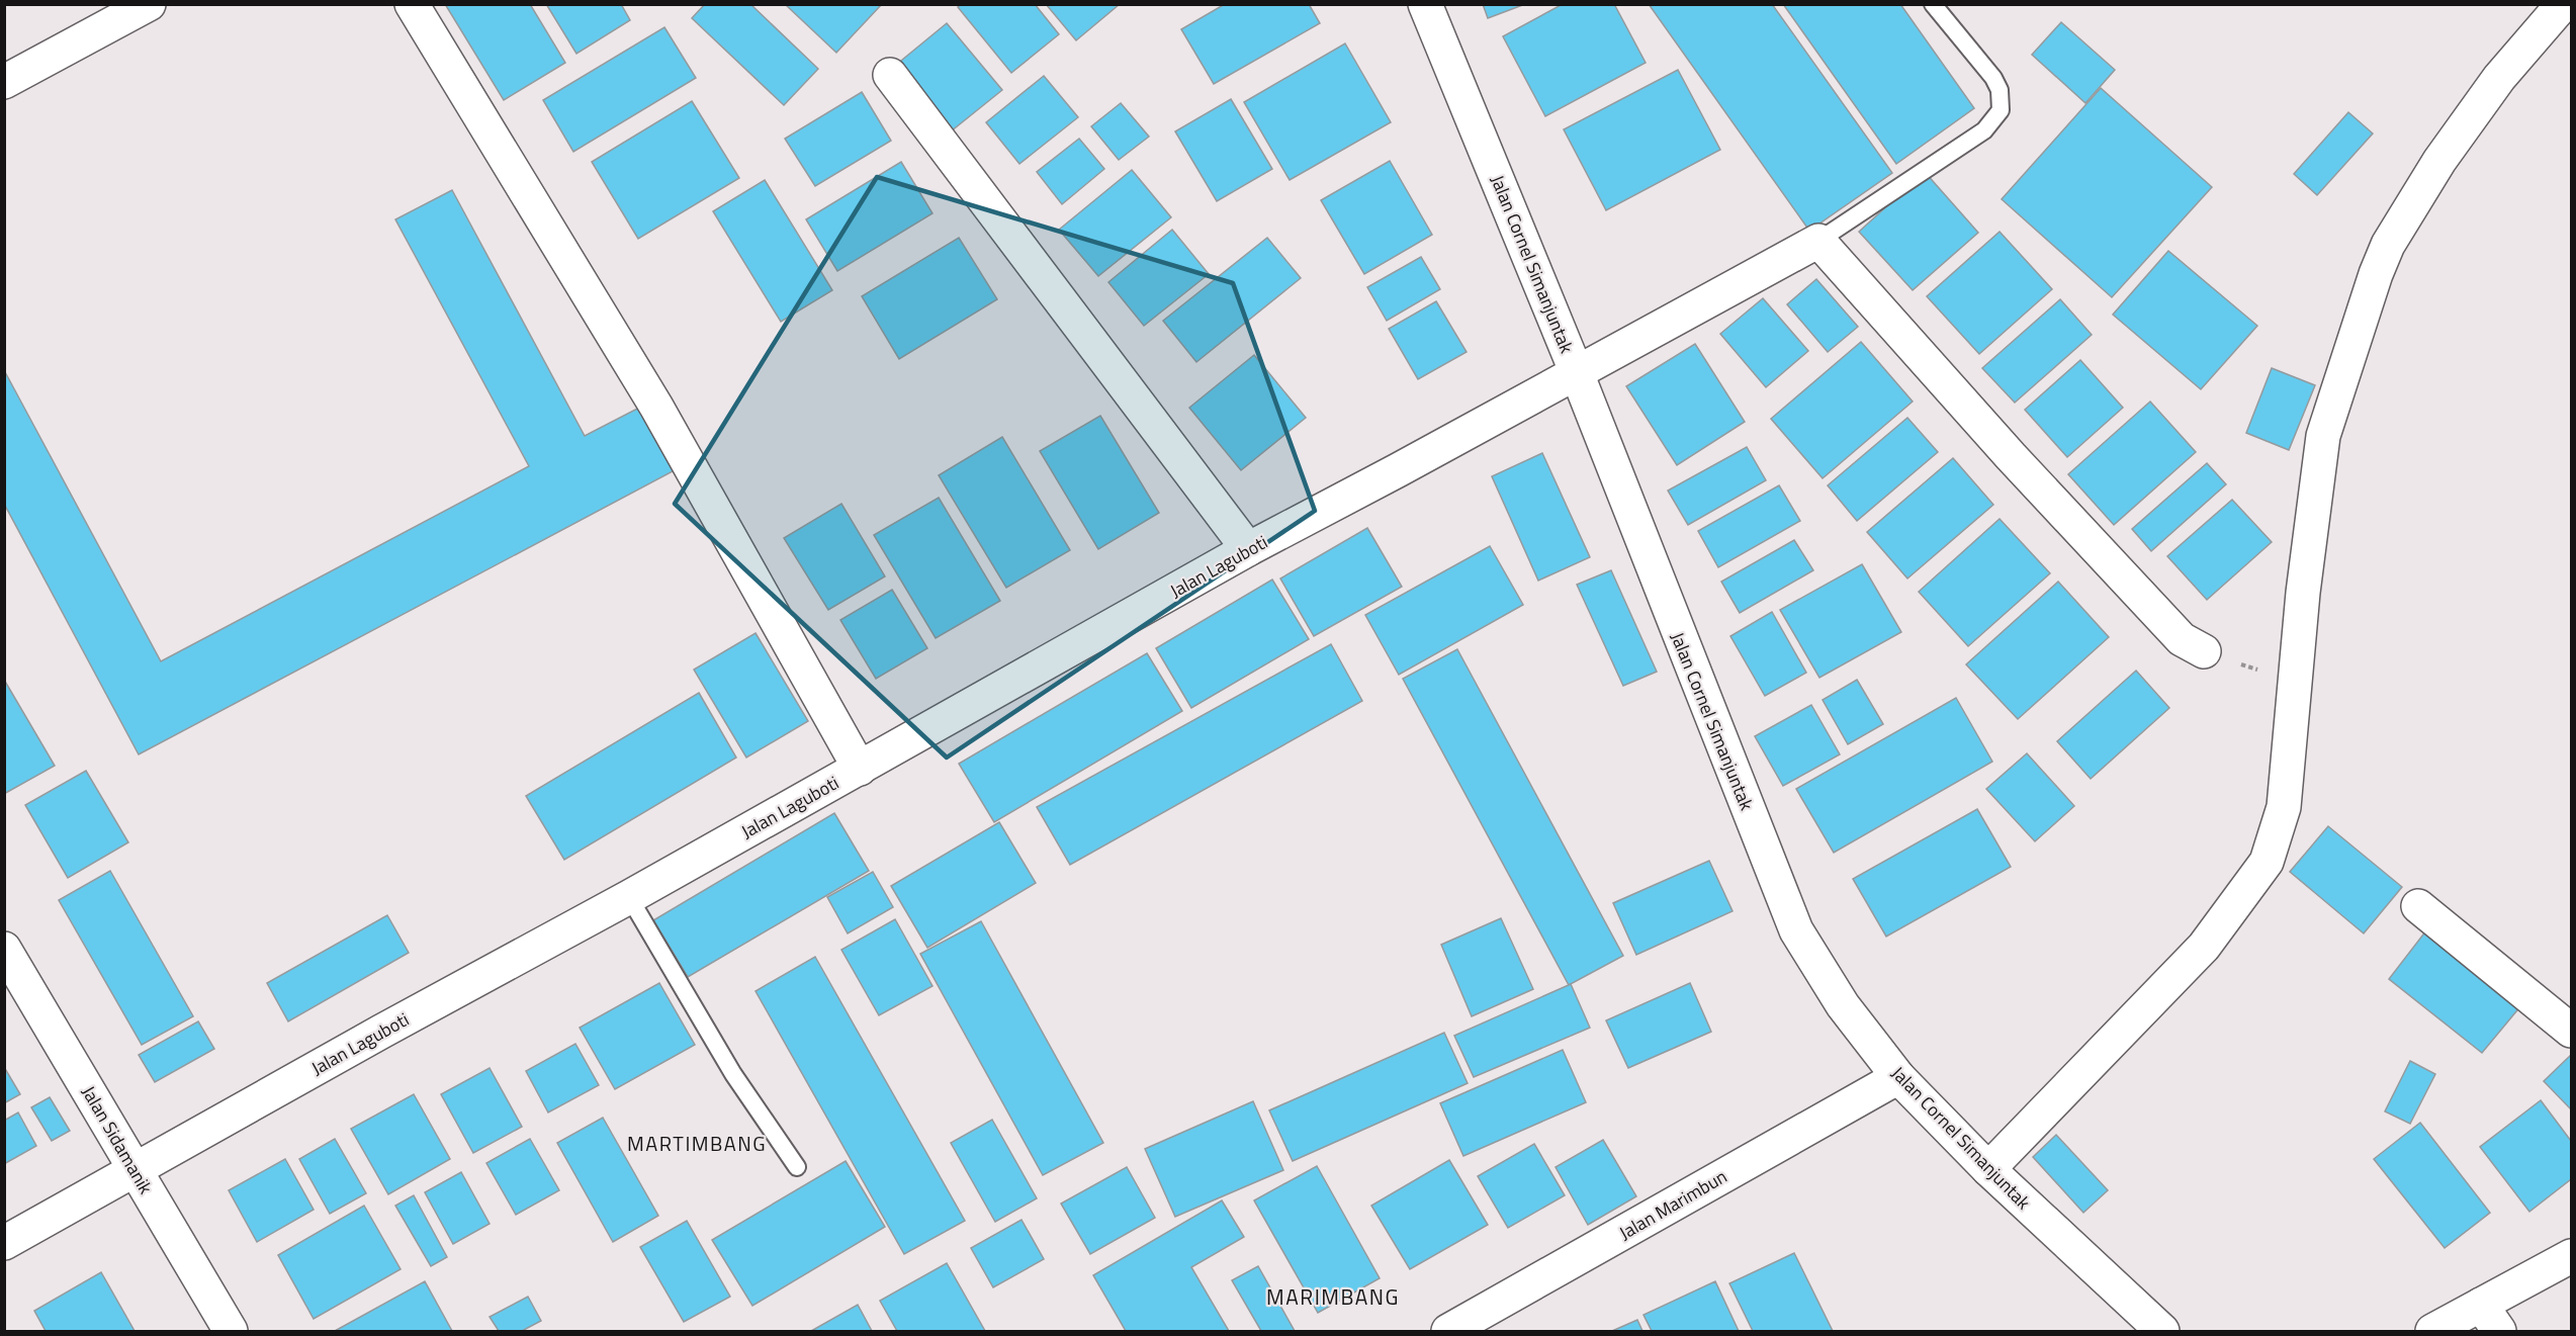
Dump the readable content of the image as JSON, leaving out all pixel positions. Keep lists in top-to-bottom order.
{
  "streets": {
    "street": [
      "Jalan Cornel Simanjuntak",
      "Jalan Laguboti",
      "Jalan Sidamanik",
      "Jalan Marimbun"
    ]
  },
  "crossings": [
    ["Jalan Cornel Simanjuntak", "Jalan Laguboti"],
    ["Jalan Cornel Simanjuntak", "Jalan Marimbun"],
    ["Jalan Laguboti", "Jalan Sidamanik"]
  ],
  "districts": ["MARTIMBANG", "MARIMBANG"]
}
